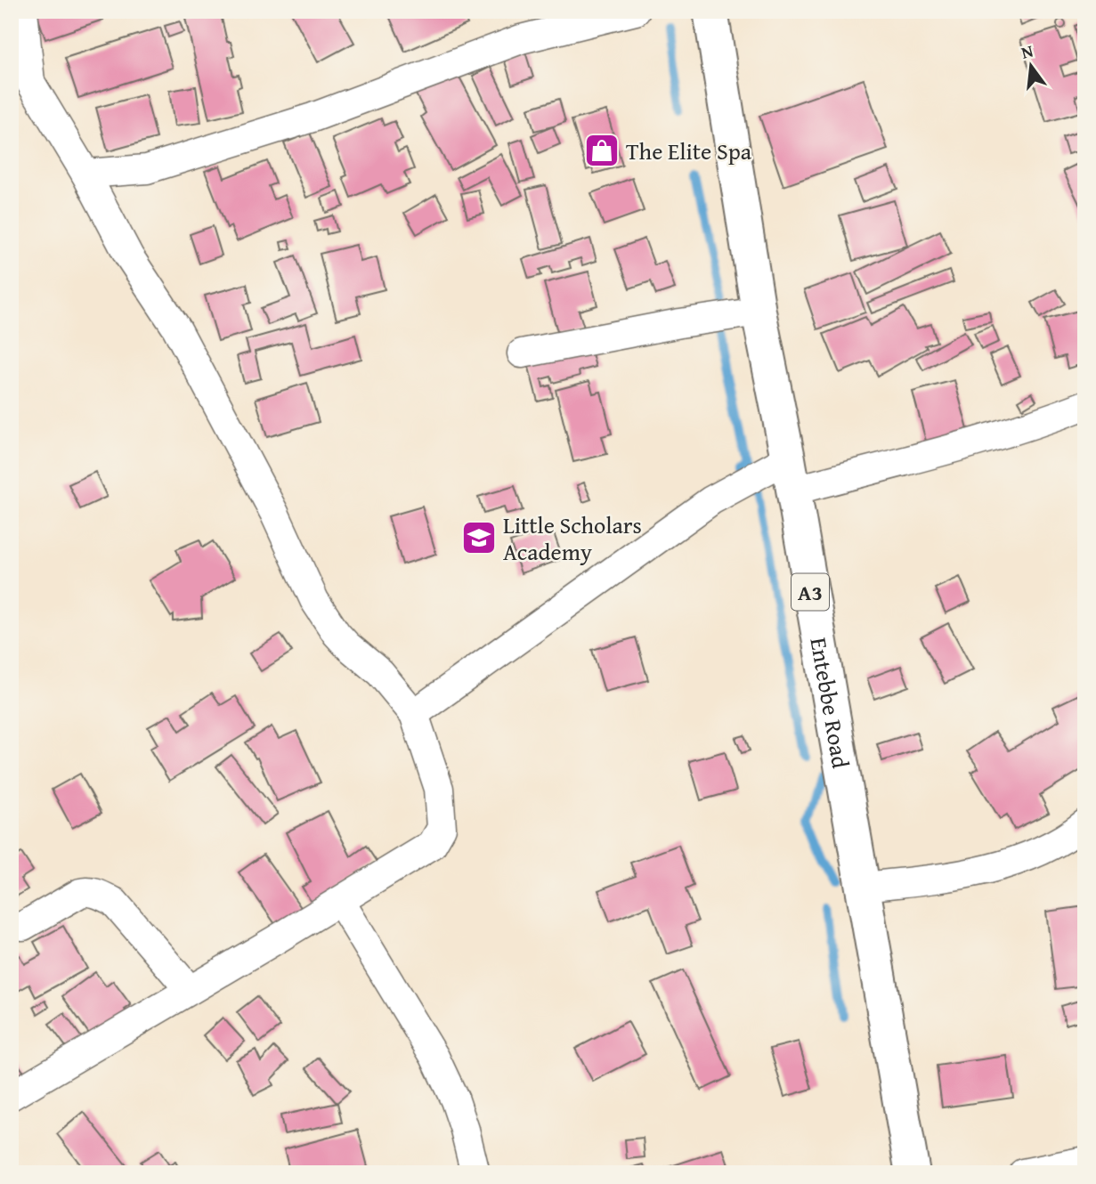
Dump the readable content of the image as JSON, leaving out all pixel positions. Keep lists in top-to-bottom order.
{
  "streets": {
    "main road": ["A3", "Entebbe Road"]
  },
  "places": {
    "shop": ["The Elite Spa"],
    "school or university": ["Little Scholars Academy"]
  },
  "north": "top"
}
